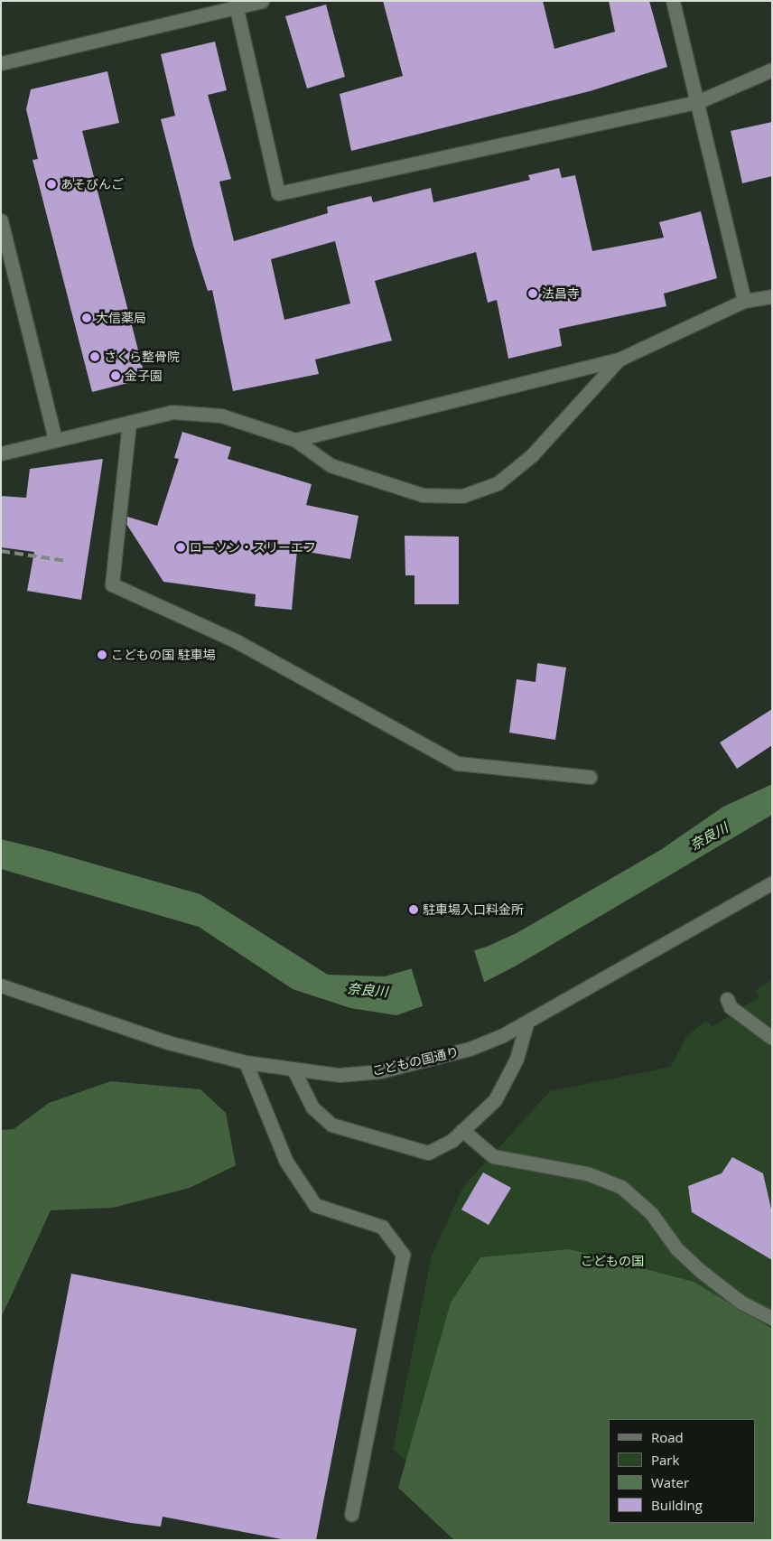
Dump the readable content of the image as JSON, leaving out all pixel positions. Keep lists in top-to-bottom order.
{
  "streets": {
    "street": ["こどもの国通り"]
  },
  "water": ["奈良川"],
  "parks": ["こどもの国"],
  "places": [
    "あそびんご",
    "法昌寺",
    "大信薬局",
    "さくら整骨院",
    "金子園",
    "ローソン・スリーエフ",
    "こどもの国 駐車場",
    "駐車場入口料金所"
  ],
  "legend": [
    "Road",
    "Park",
    "Water",
    "Building"
  ]
}
